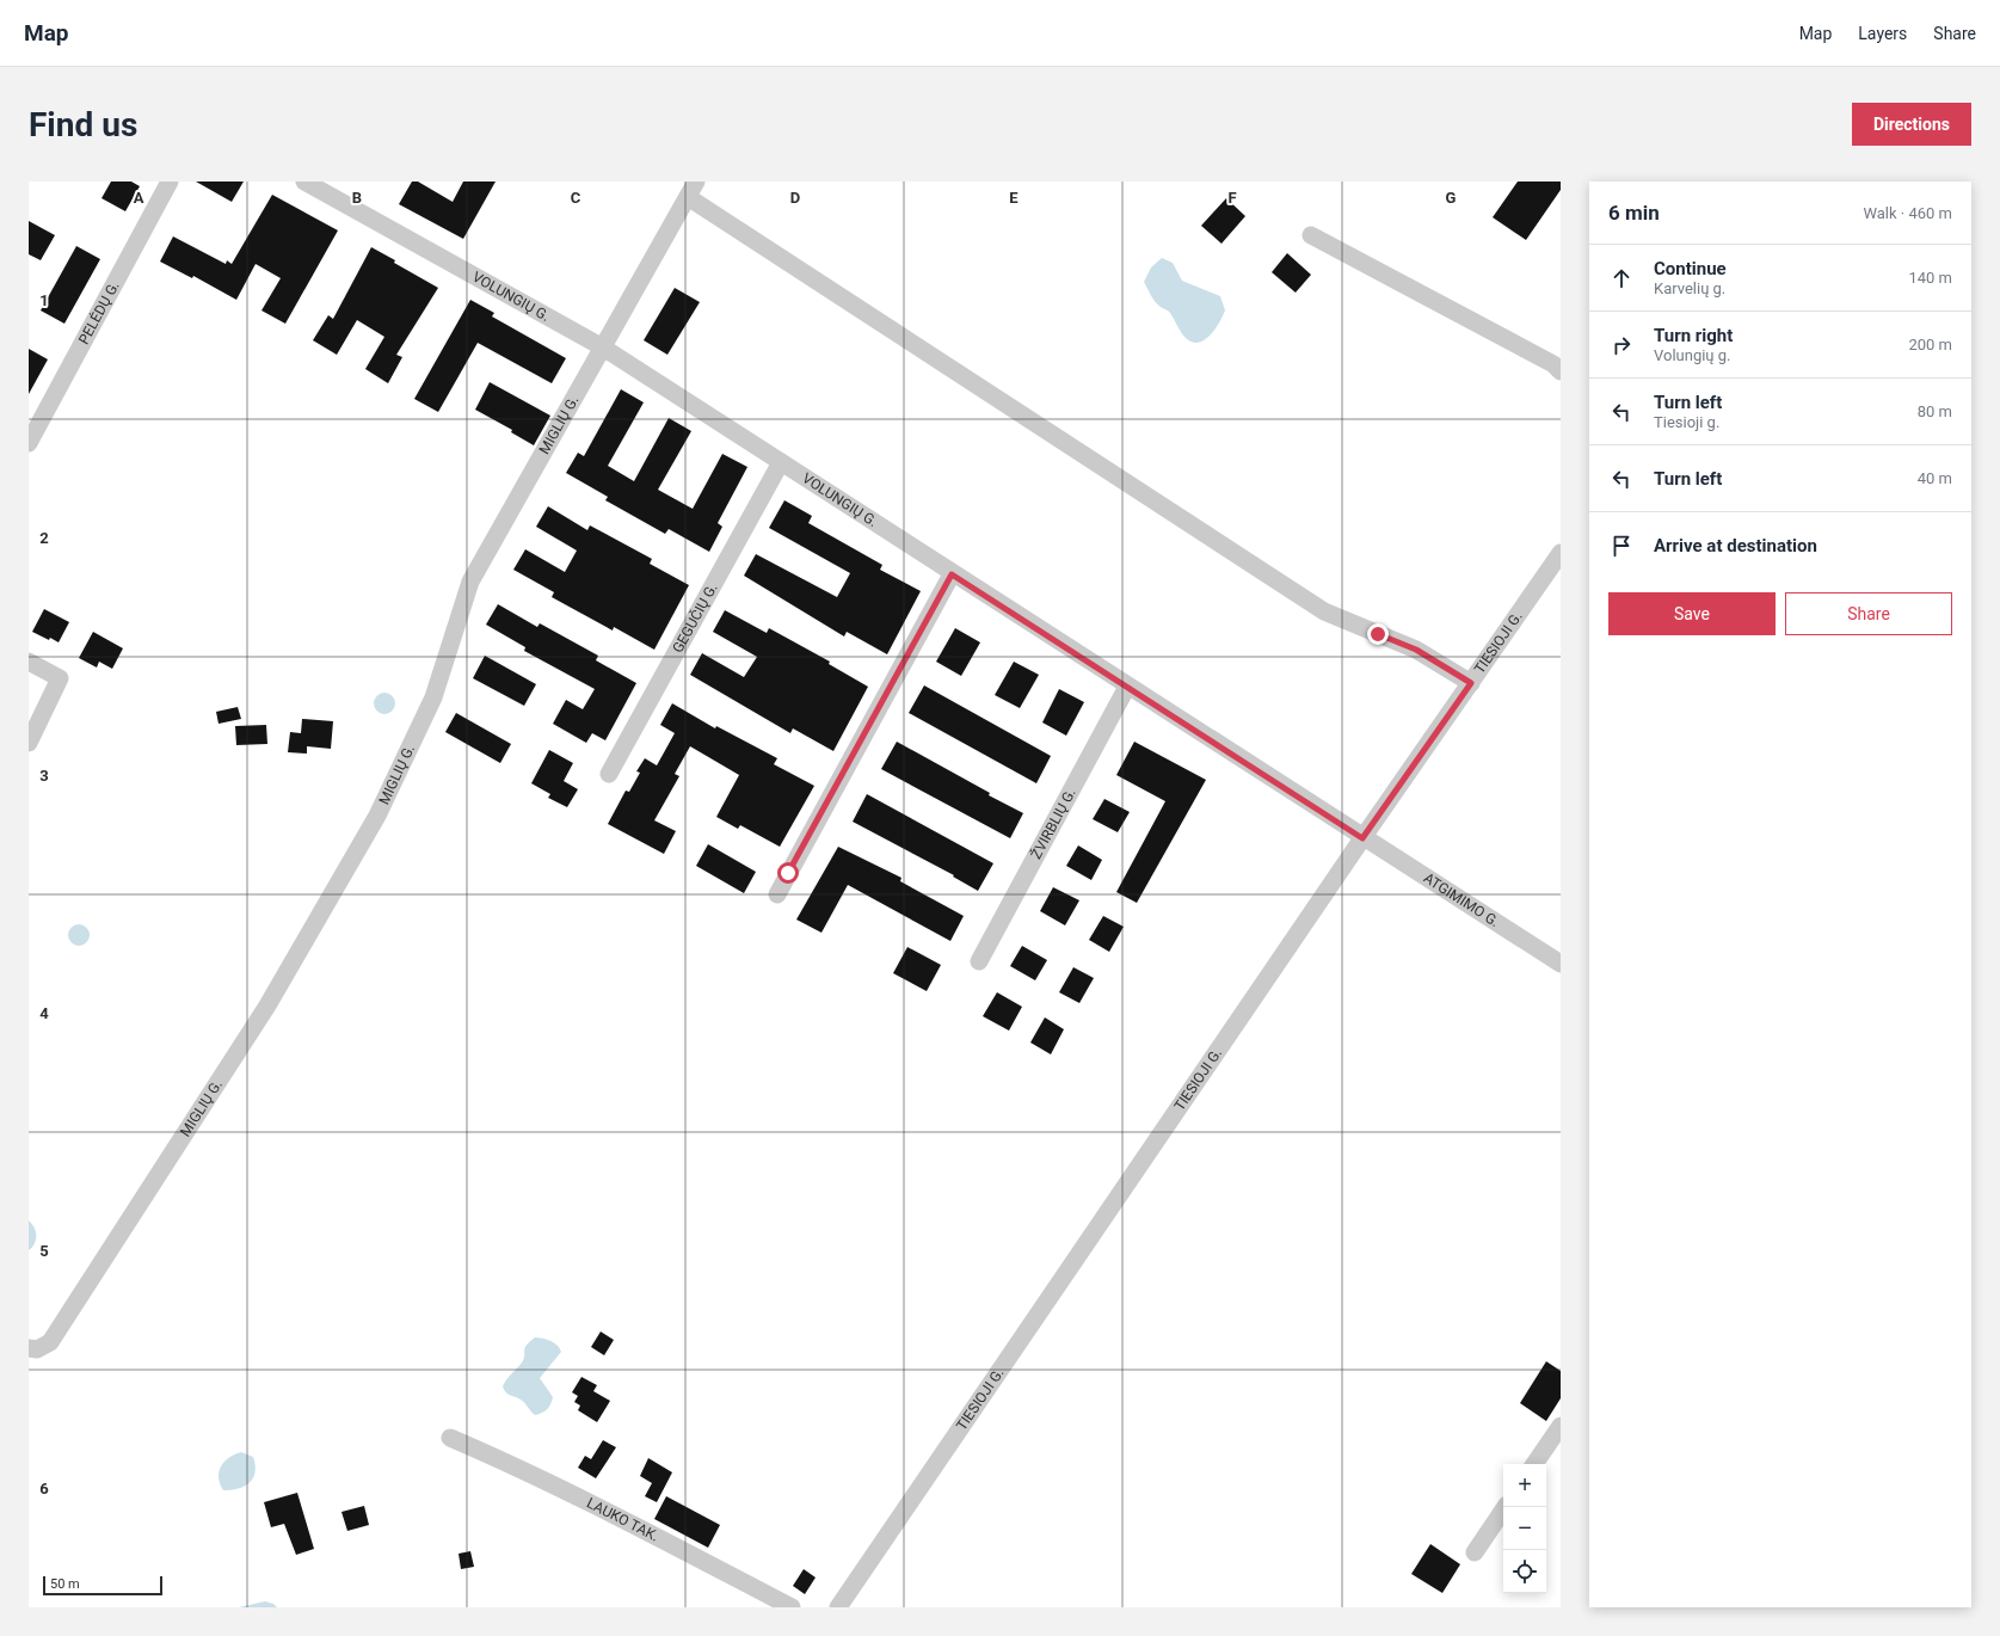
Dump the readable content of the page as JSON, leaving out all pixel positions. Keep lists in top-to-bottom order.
{
  "streets": {
    "street": [
      "VOLUNGIŲ G.",
      "PELĖDŲ G.",
      "MIGLIŲ G.",
      "GEGUČIŲ G.",
      "TIESIOJI G.",
      "ŽVIRBLIŲ G.",
      "ATGIMIMO G.",
      "LAUKO TAK."
    ]
  },
  "crossings": [
    ["VOLUNGIŲ G.", "MIGLIŲ G."],
    ["VOLUNGIŲ G.", "GEGUČIŲ G."],
    ["VOLUNGIŲ G.", "TIESIOJI G."],
    ["VOLUNGIŲ G.", "ŽVIRBLIŲ G."],
    ["VOLUNGIŲ G.", "ATGIMIMO G."],
    ["TIESIOJI G.", "ATGIMIMO G."]
  ],
  "scale_bar": "50 m",
  "page": {
    "header": "Map",
    "nav": ["Map", "Layers", "Share"],
    "buttons": [
      "Directions",
      ["Save", "Share"]
    ],
    "title": "Find us",
    "heading": ["6 min", "Walk · 460 m"],
    "list": [
      ["Continue", "Karvelių g.", "140 m"],
      ["Turn right", "Volungių g.", "200 m"],
      ["Turn left", "Tiesioji g.", "80 m"],
      ["Turn left", "40 m"],
      "Arrive at destination"
    ],
    "map_buttons": ["+", "−"],
    "scale": "50 m"
  },
  "grid": {
    "columns": [
      "A",
      "B",
      "C",
      "D",
      "E",
      "F",
      "G"
    ],
    "rows": [
      "1",
      "2",
      "3",
      "4",
      "5",
      "6"
    ]
  }
}
